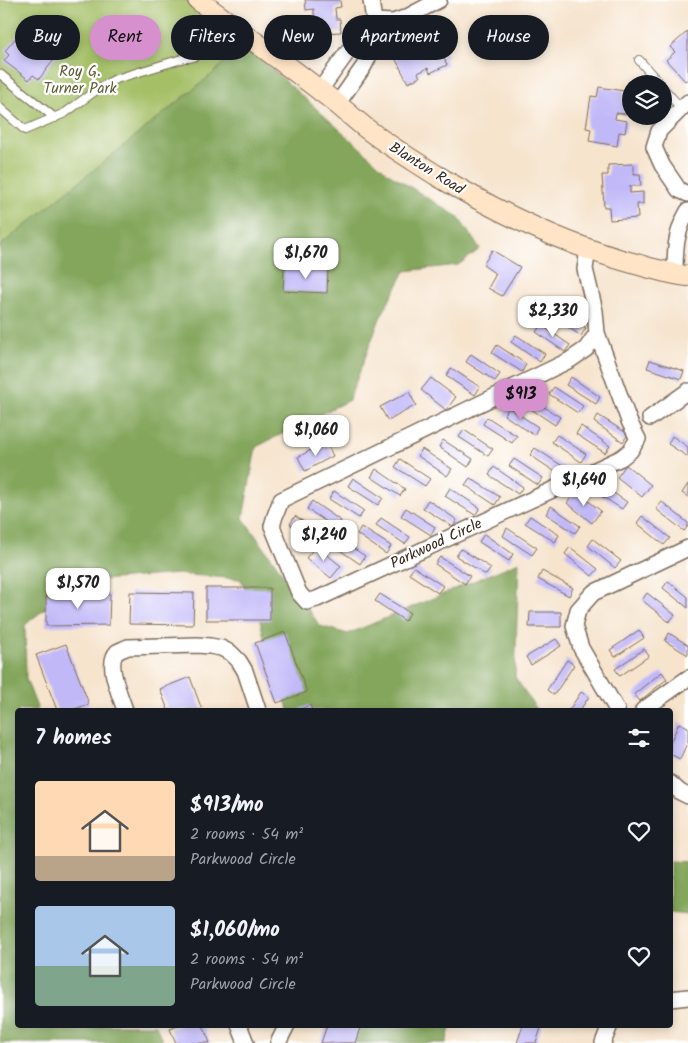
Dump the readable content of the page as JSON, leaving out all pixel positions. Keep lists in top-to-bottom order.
{
  "streets": {
    "street": ["Blanton Road", "Parkwood Circle"]
  },
  "crossings": [
    ["Blanton Road", "Parkwood Circle"]
  ],
  "parks": ["Roy G. Turner Park"],
  "page": {
    "chip": [
      "Buy",
      "Rent",
      "Filters",
      "New",
      "Apartment",
      "House"
    ],
    "price": [
      "$1,670",
      "$2,330",
      "$913",
      "$1,060",
      "$1,640",
      "$1,240",
      "$1,570"
    ],
    "heading": "7 homes",
    "list": [
      {
        "name": "$913/mo",
        "note": "2 rooms · 54 m² · Parkwood Circle"
      },
      {
        "name": "$1,060/mo",
        "note": "2 rooms · 54 m² · Parkwood Circle"
      }
    ]
  }
}
